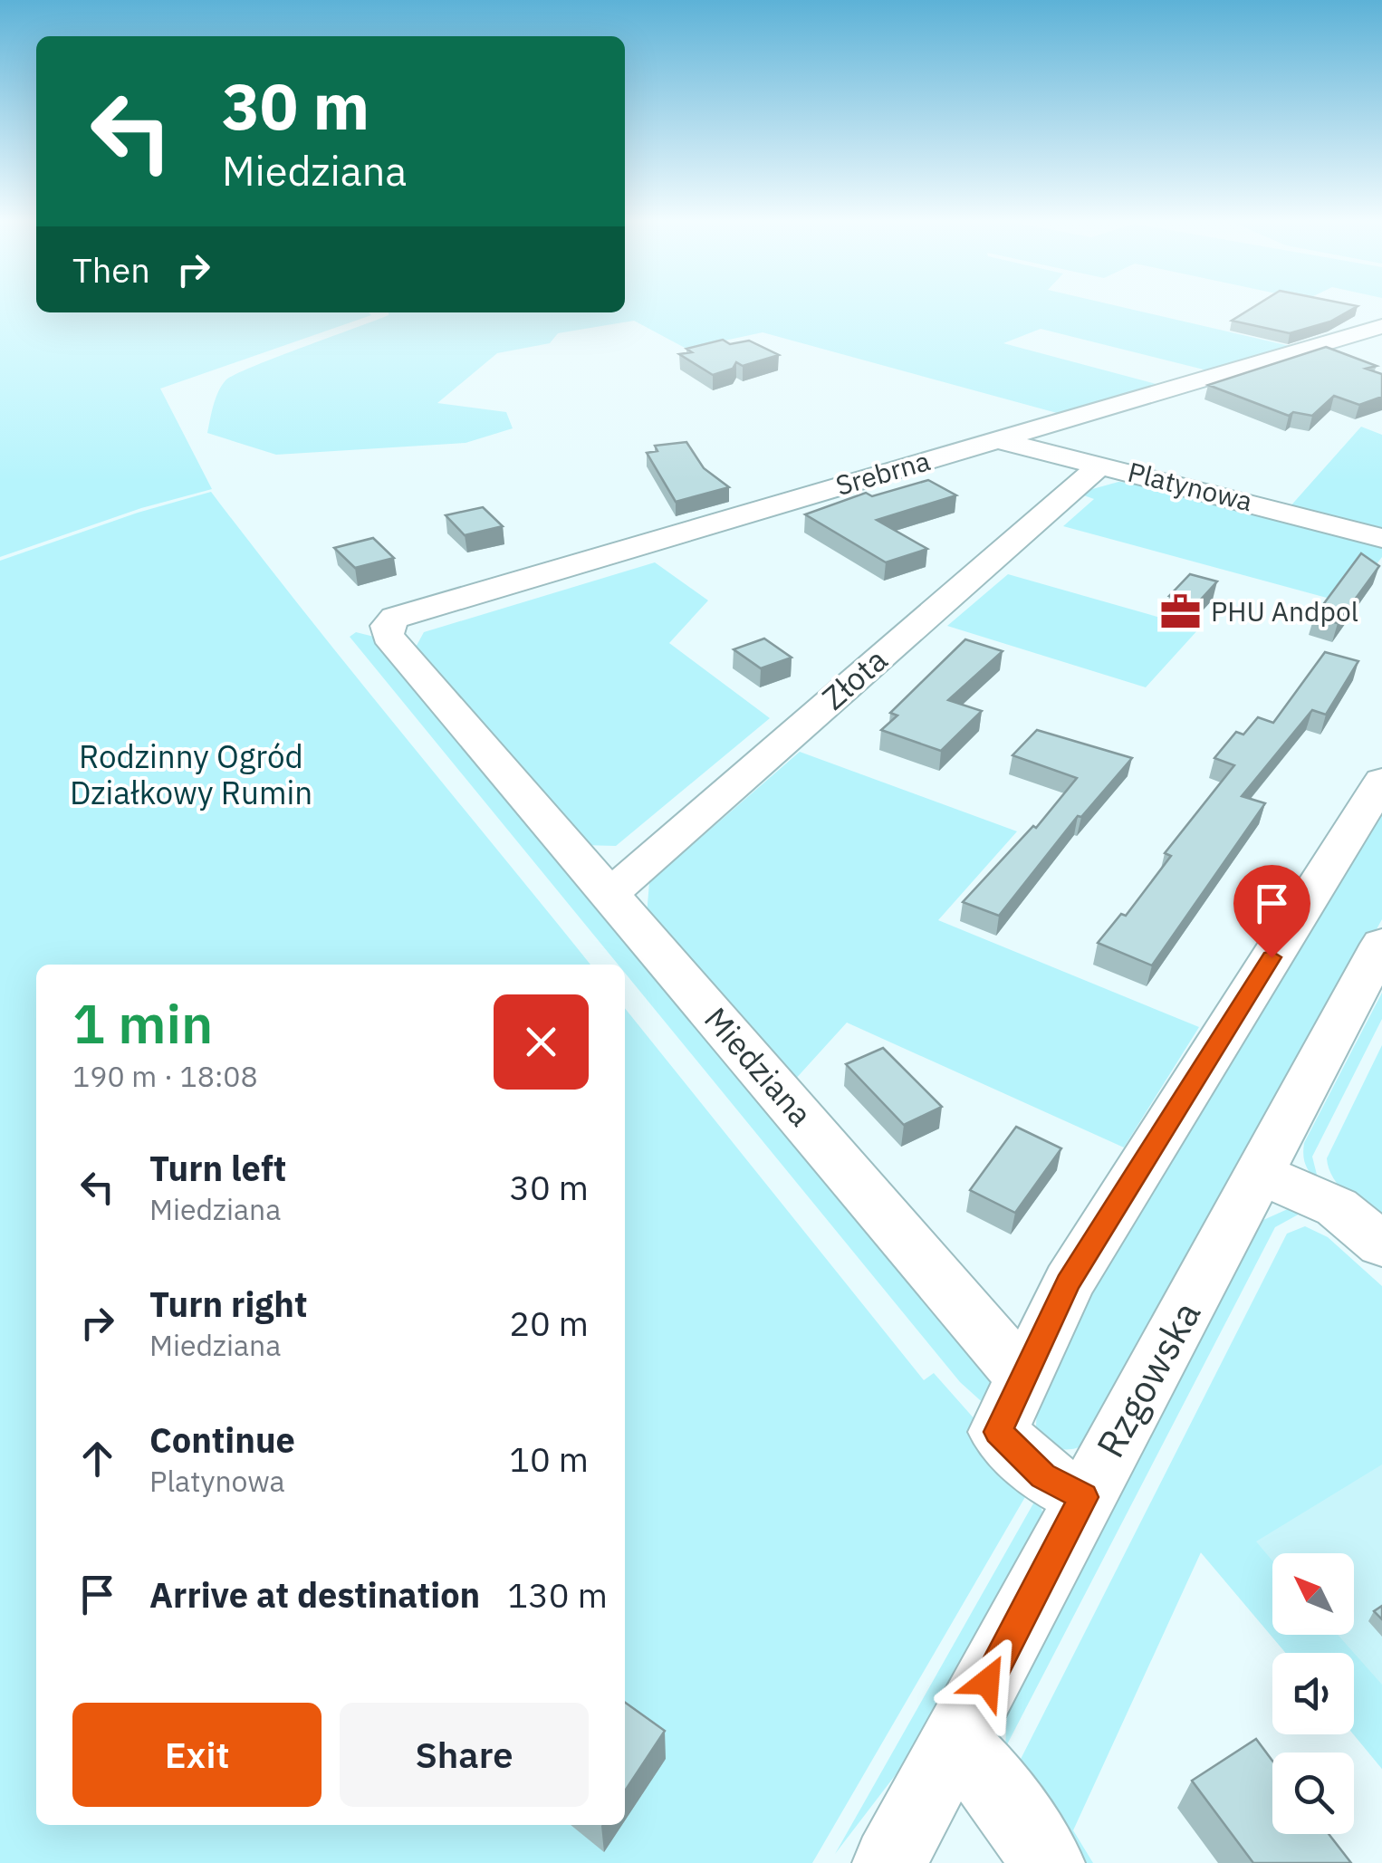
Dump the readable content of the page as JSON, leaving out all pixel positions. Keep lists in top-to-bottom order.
{
  "streets": {
    "street": [
      "Srebrna",
      "Platynowa",
      "Złota",
      "Miedziana",
      "Rzgowska"
    ]
  },
  "crossings": [
    ["Srebrna", "Platynowa"],
    ["Srebrna", "Miedziana"],
    ["Platynowa", "Złota"],
    ["Złota", "Miedziana"]
  ],
  "parks": ["Rodzinny Ogród Działkowy Rumin"],
  "places": {
    "office": ["PHU Andpol"]
  },
  "north": "top left",
  "page": {
    "turn": ["30 m", "Miedziana"],
    "then": "Then",
    "heading": ["1 min", "190 m · 18:08"],
    "list": [
      {
        "name": "Turn left",
        "note": "Miedziana",
        "value": "30 m"
      },
      {
        "name": "Turn right",
        "note": "Miedziana",
        "value": "20 m"
      },
      {
        "name": "Continue",
        "note": "Platynowa",
        "value": "10 m"
      },
      {
        "name": "Arrive at destination",
        "value": "130 m"
      }
    ],
    "buttons": ["Exit", "Share"]
  }
}
